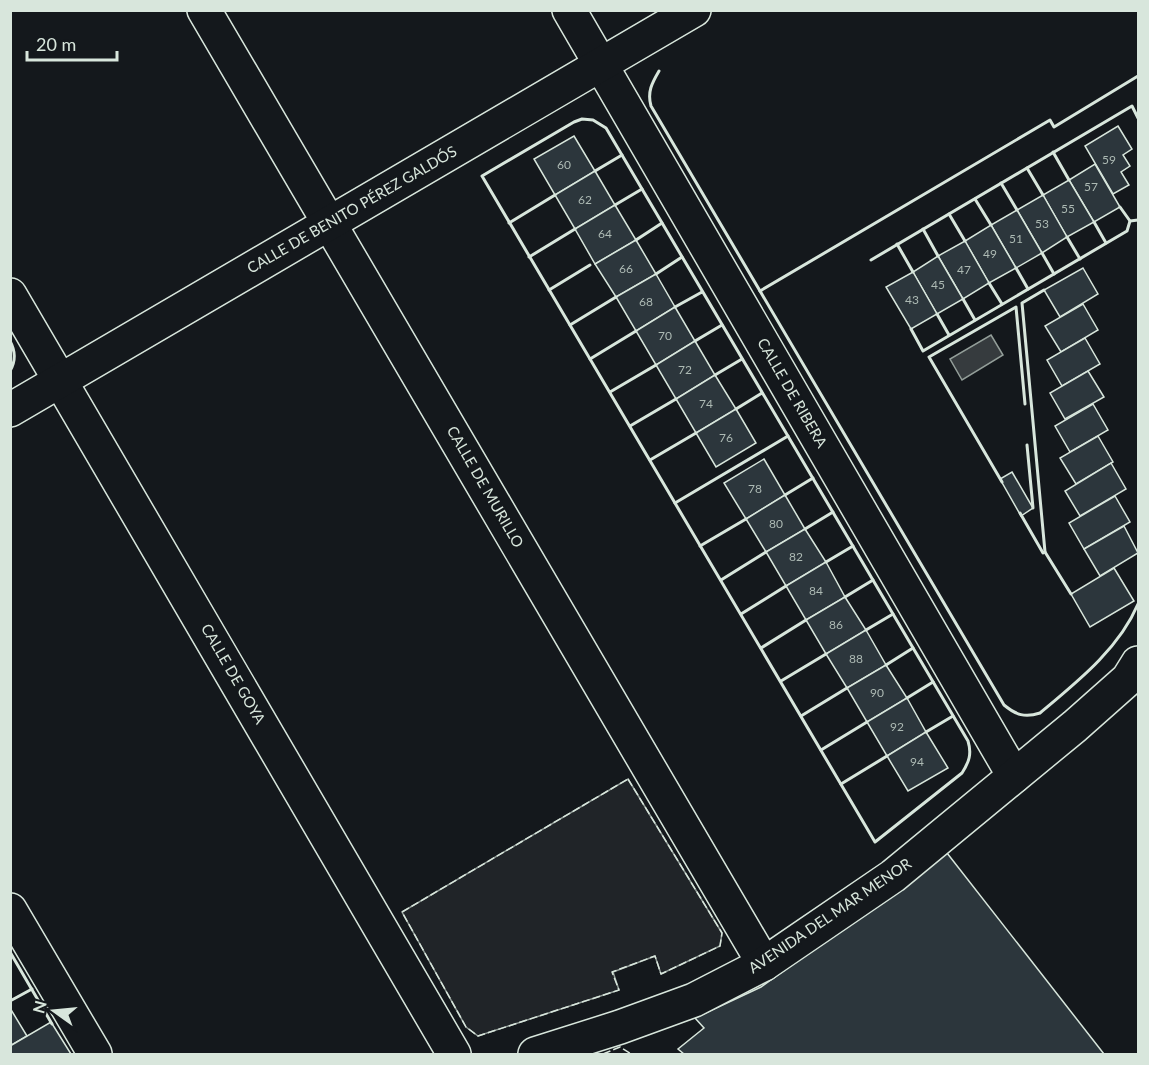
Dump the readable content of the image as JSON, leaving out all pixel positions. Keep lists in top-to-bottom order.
{
  "streets": {
    "street": [
      "CALLE DE BENITO PÉREZ GALDÓS",
      "CALLE DE RIBERA",
      "CALLE DE MURILLO",
      "CALLE DE GOYA",
      "AVENIDA DEL MAR MENOR"
    ]
  },
  "crossings": [
    ["CALLE DE BENITO PÉREZ GALDÓS", "CALLE DE RIBERA"],
    ["CALLE DE BENITO PÉREZ GALDÓS", "CALLE DE MURILLO"],
    ["CALLE DE BENITO PÉREZ GALDÓS", "CALLE DE GOYA"],
    ["CALLE DE RIBERA", "AVENIDA DEL MAR MENOR"],
    ["CALLE DE MURILLO", "AVENIDA DEL MAR MENOR"]
  ],
  "house_numbers": [
    "59",
    "60",
    "57",
    "62",
    "55",
    "53",
    "64",
    "51",
    "49",
    "66",
    "47",
    "45",
    "43",
    "68",
    "70",
    "72",
    "74",
    "76",
    "78",
    "80",
    "82",
    "84",
    "86",
    "88",
    "90",
    "92",
    "94"
  ],
  "scale_bar": "20 m",
  "north": "left"
}
